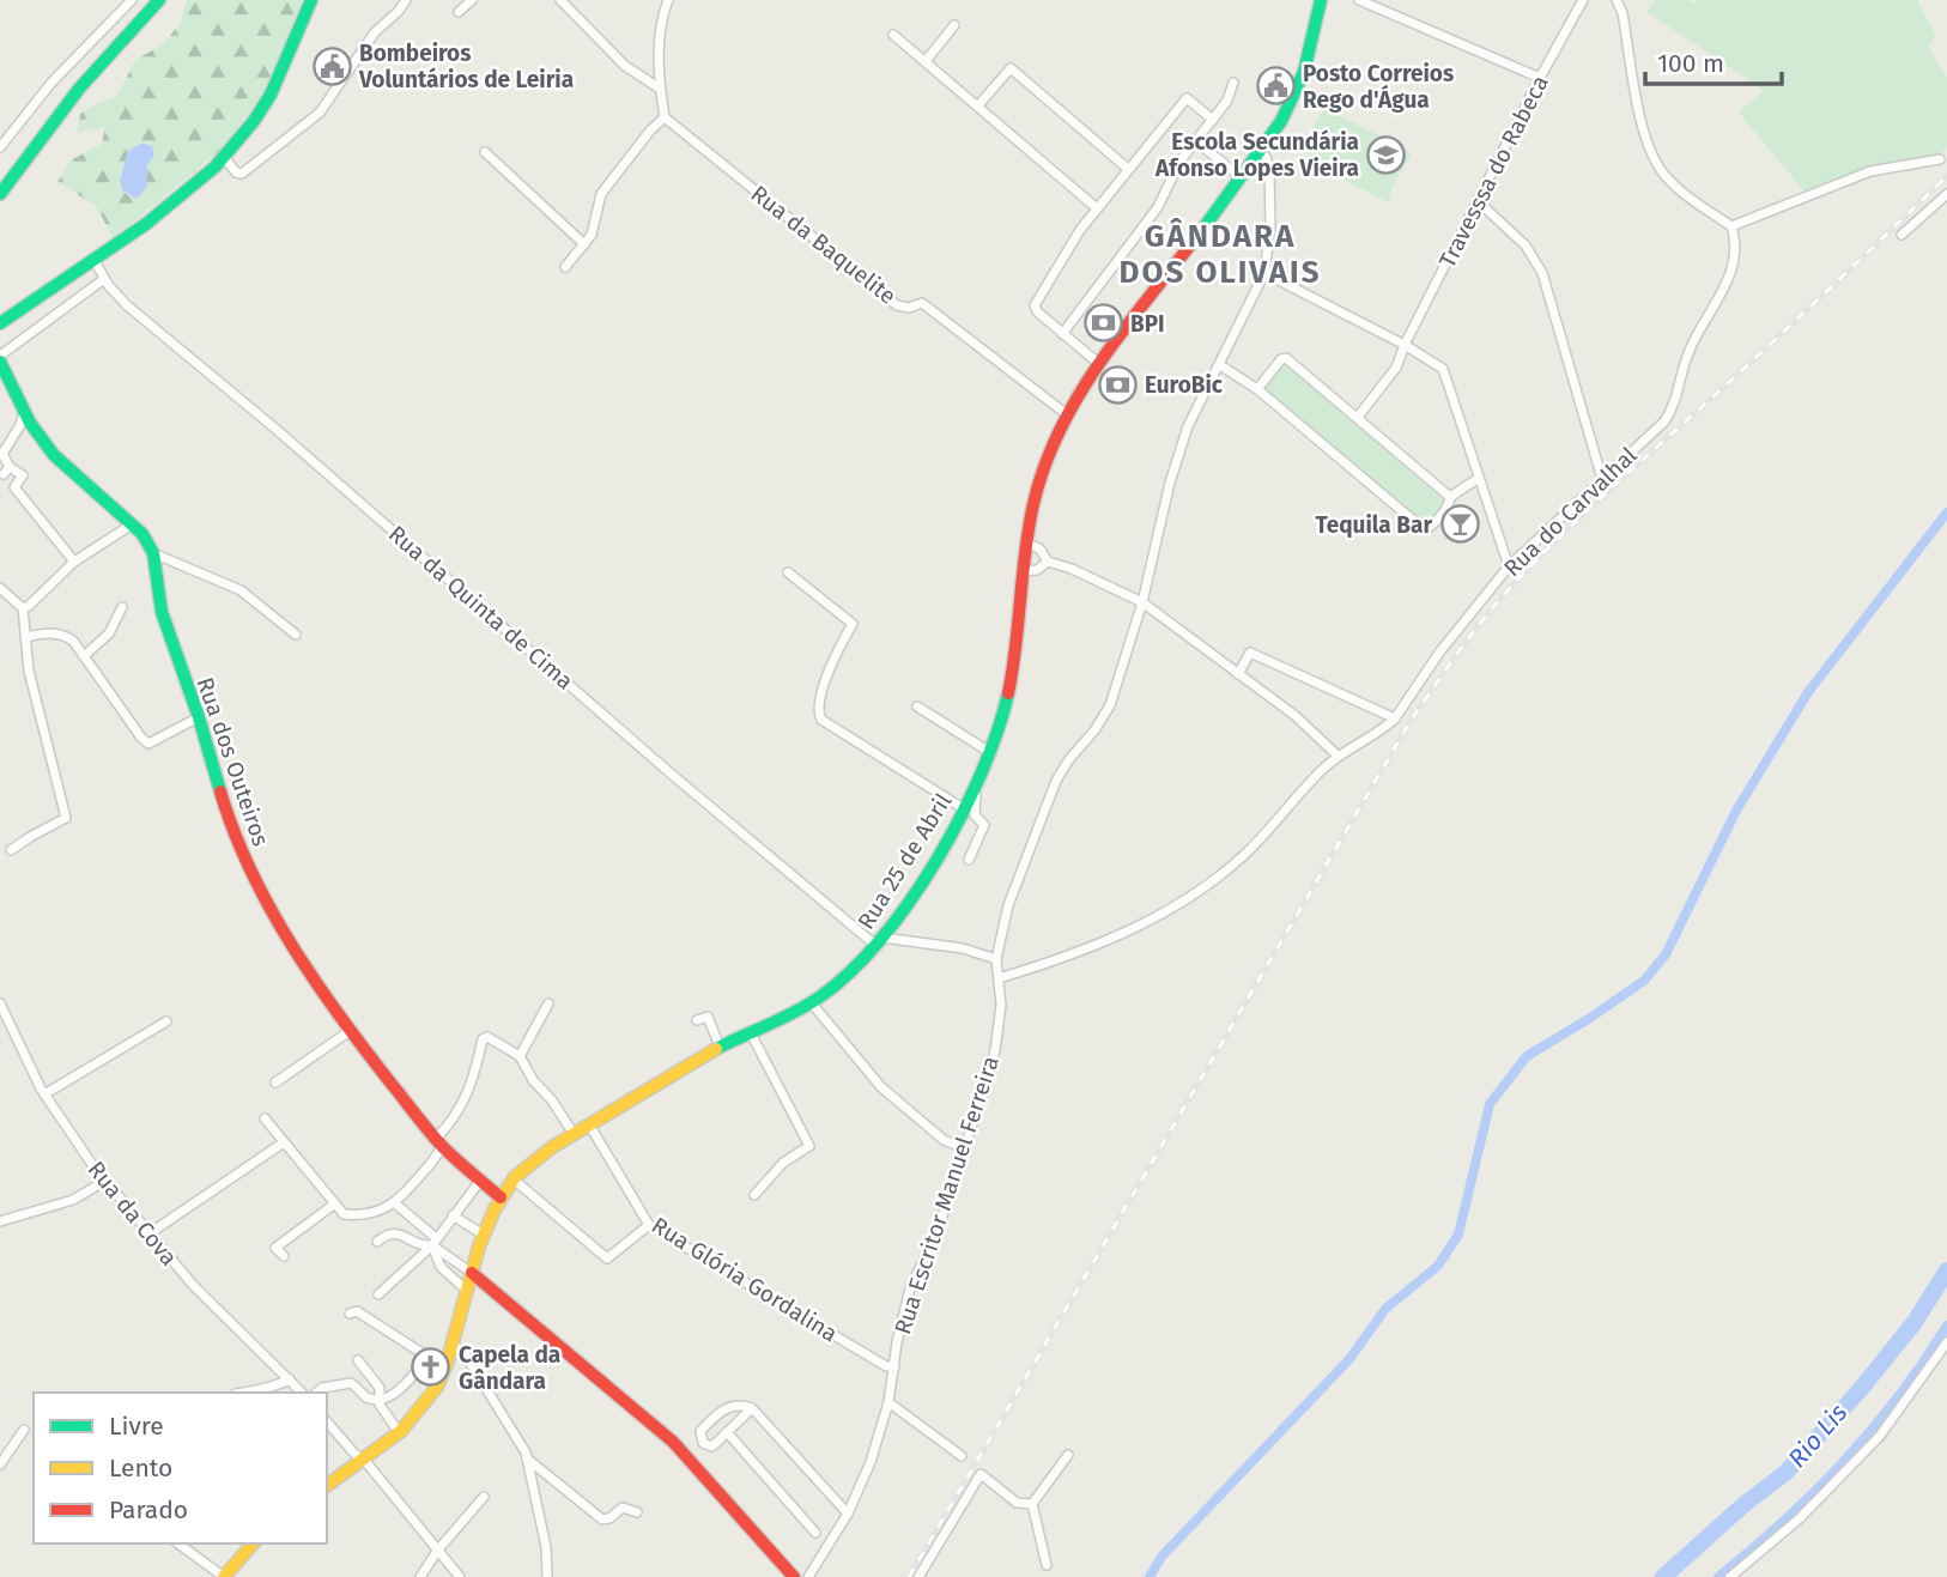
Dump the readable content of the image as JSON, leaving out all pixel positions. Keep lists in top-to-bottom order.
{
  "streets": {
    "main road": ["Rua dos Outeiros", "Rua 25 de Abril"],
    "street": [
      "Travesssa do Rabeca",
      "Rua da Baquelite",
      "Rua do Carvalhal",
      "Rua da Quinta de Cima",
      "Rua Escritor Manuel Ferreira",
      "Rua da Cova",
      "Rua Glória Gordalina"
    ]
  },
  "crossings": [
    ["Rua da Baquelite", "Rua 25 de Abril"],
    ["Rua do Carvalhal", "Rua Escritor Manuel Ferreira"],
    ["Rua da Quinta de Cima", "Rua 25 de Abril"],
    ["Rua dos Outeiros", "Rua 25 de Abril"],
    ["Rua 25 de Abril", "Rua Escritor Manuel Ferreira"],
    ["Rua 25 de Abril", "Rua Glória Gordalina"],
    ["Rua Escritor Manuel Ferreira", "Rua Glória Gordalina"]
  ],
  "districts": ["GÂNDARA DOS OLIVAIS"],
  "water": ["Rio Lis"],
  "places": {
    "public building": ["Bombeiros Voluntários de Leiria", "Posto Correios Rego d'Água"],
    "school or university": ["Escola Secundária Afonso Lopes Vieira"],
    "bank": ["BPI", "EuroBic"],
    "bar": ["Tequila Bar"],
    "church": ["Capela da Gândara"]
  },
  "legend": ["Livre", "Lento", "Parado"],
  "scale_bar": "100 m"
}
